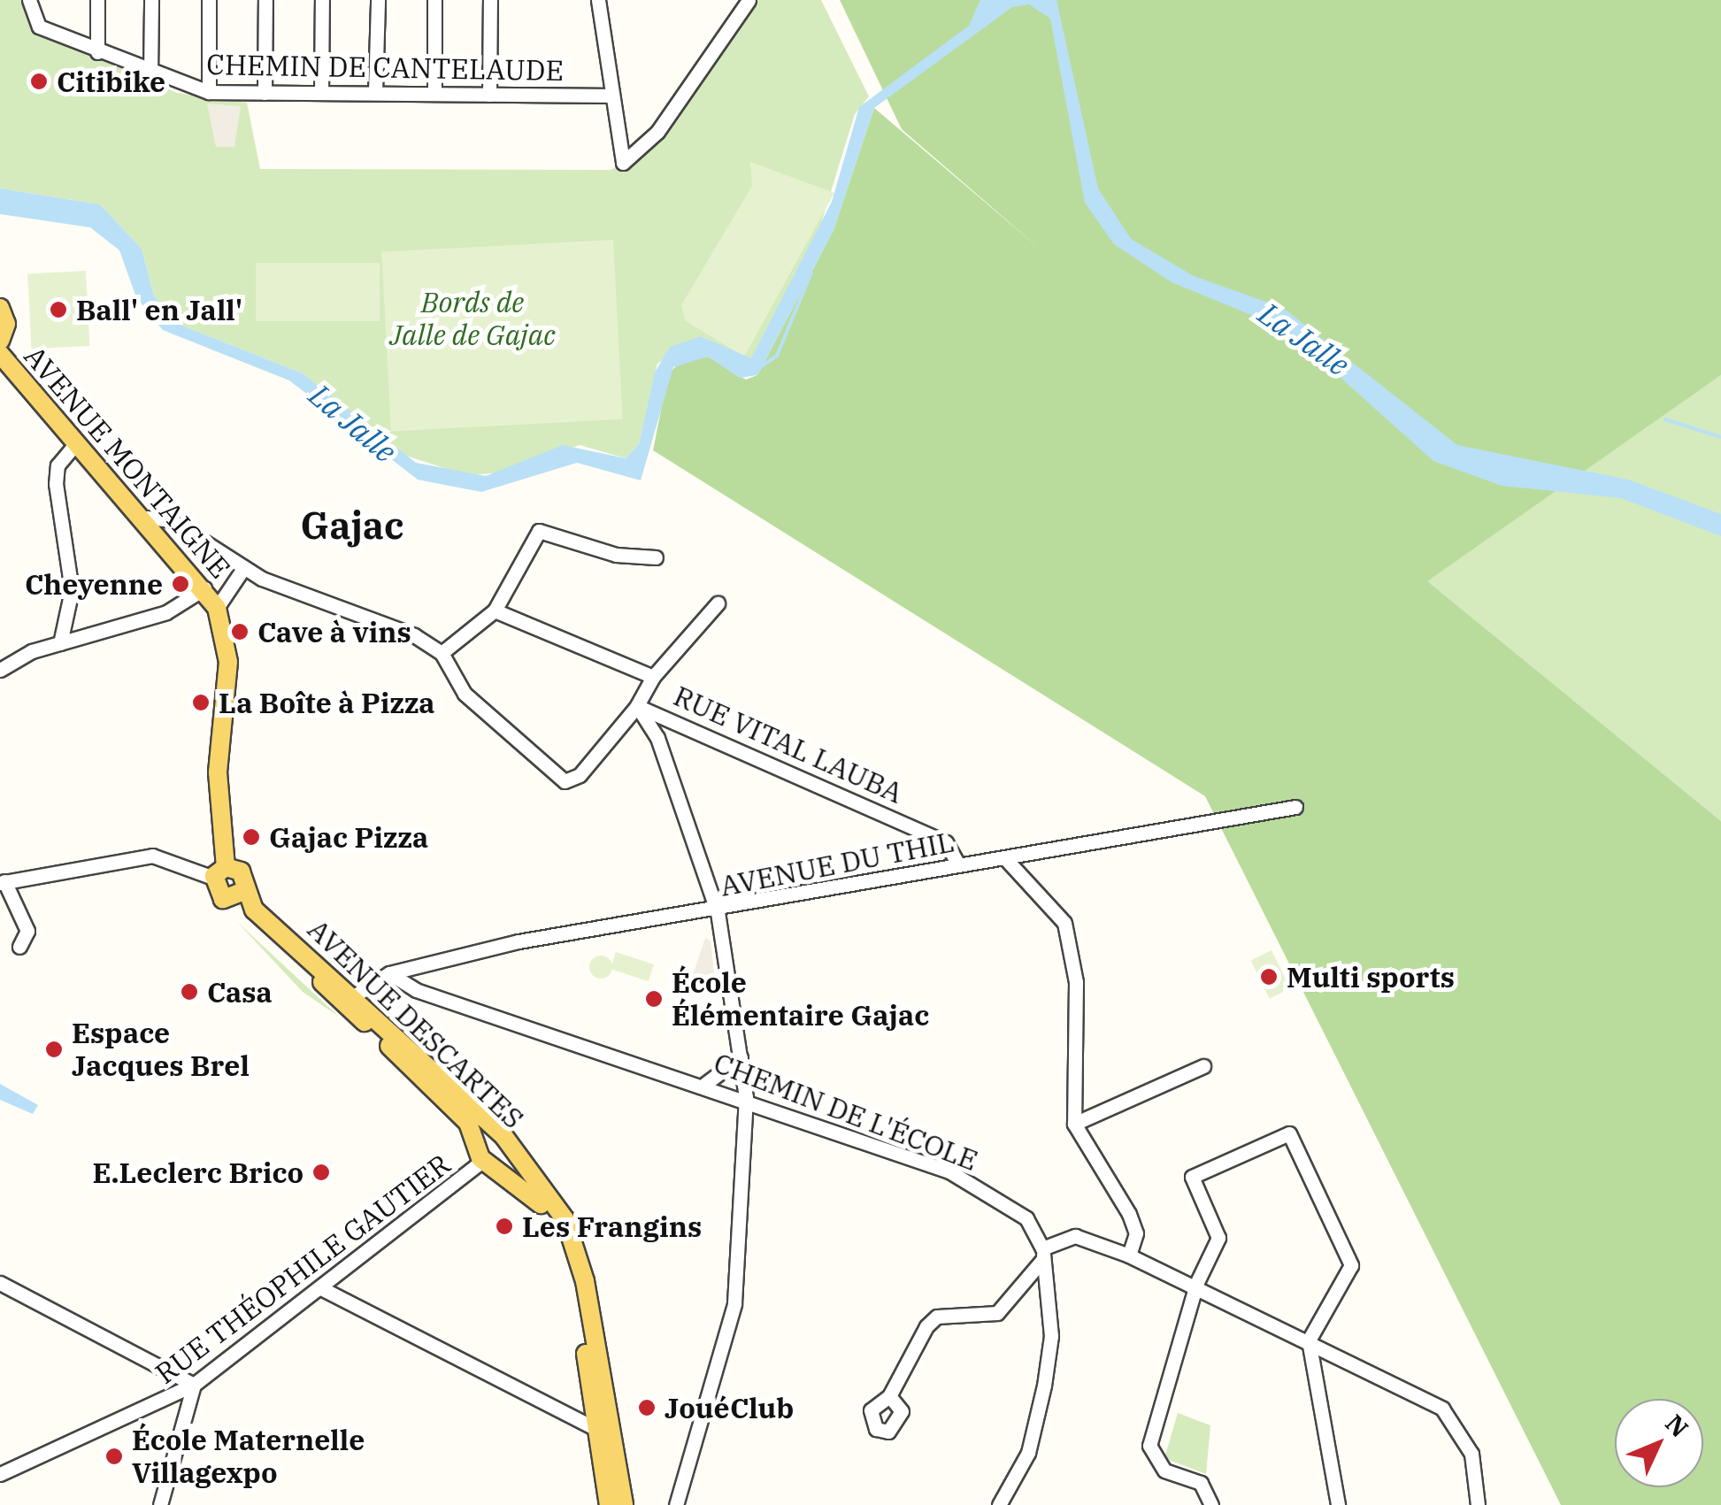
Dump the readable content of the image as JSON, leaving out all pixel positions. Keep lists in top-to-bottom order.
{
  "streets": {
    "main road": ["AVENUE MONTAIGNE", "AVENUE DESCARTES"],
    "street": [
      "CHEMIN DE CANTELAUDE",
      "RUE VITAL LAUBA",
      "AVENUE DU THIL",
      "CHEMIN DE L'ÉCOLE",
      "RUE THÉOPHILE GAUTIER"
    ]
  },
  "crossings": [
    ["RUE VITAL LAUBA", "AVENUE DU THIL"],
    ["AVENUE DU THIL", "CHEMIN DE L'ÉCOLE"],
    ["AVENUE DESCARTES", "RUE THÉOPHILE GAUTIER"]
  ],
  "districts": ["Gajac"],
  "water": ["La Jalle"],
  "parks": ["Bords de Jalle de Gajac"],
  "places": [
    "Citibike",
    "Ball' en Jall'",
    "Cheyenne",
    "Cave à vins",
    "La Boîte à Pizza",
    "Gajac Pizza",
    "Multi sports",
    "Casa",
    "École Élémentaire Gajac",
    "Espace Jacques Brel",
    "E.Leclerc Brico",
    "Les Frangins",
    "JouéClub",
    "École Maternelle Villagexpo"
  ],
  "north": "top right"
}
